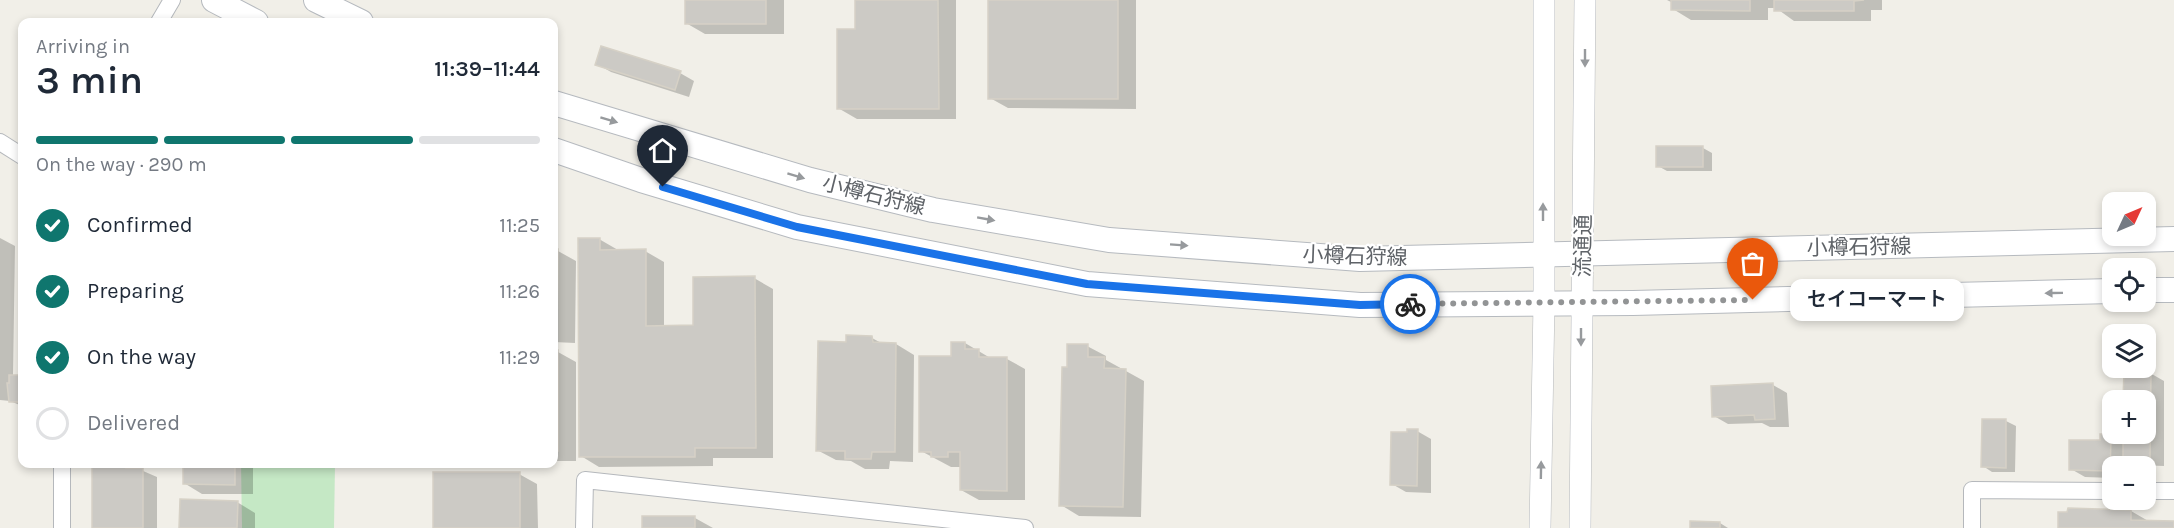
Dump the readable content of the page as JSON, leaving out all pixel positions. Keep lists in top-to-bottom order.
{
  "streets": {
    "main road": ["小樽石狩線"],
    "street": ["流通通"]
  },
  "crossings": [
    ["小樽石狩線", "流通通"]
  ],
  "places": ["セイコーマート"],
  "north": "top right",
  "page": {
    "heading": ["3 min", "Arriving in", "11:39–11:44"],
    "bar": "On the way · 290 m",
    "map_buttons": ["+", "−"],
    "list": [
      ["Confirmed", "11:25"],
      ["Preparing", "11:26"],
      ["On the way", "11:29"],
      "Delivered"
    ],
    "bubble": "セイコーマート"
  }
}
